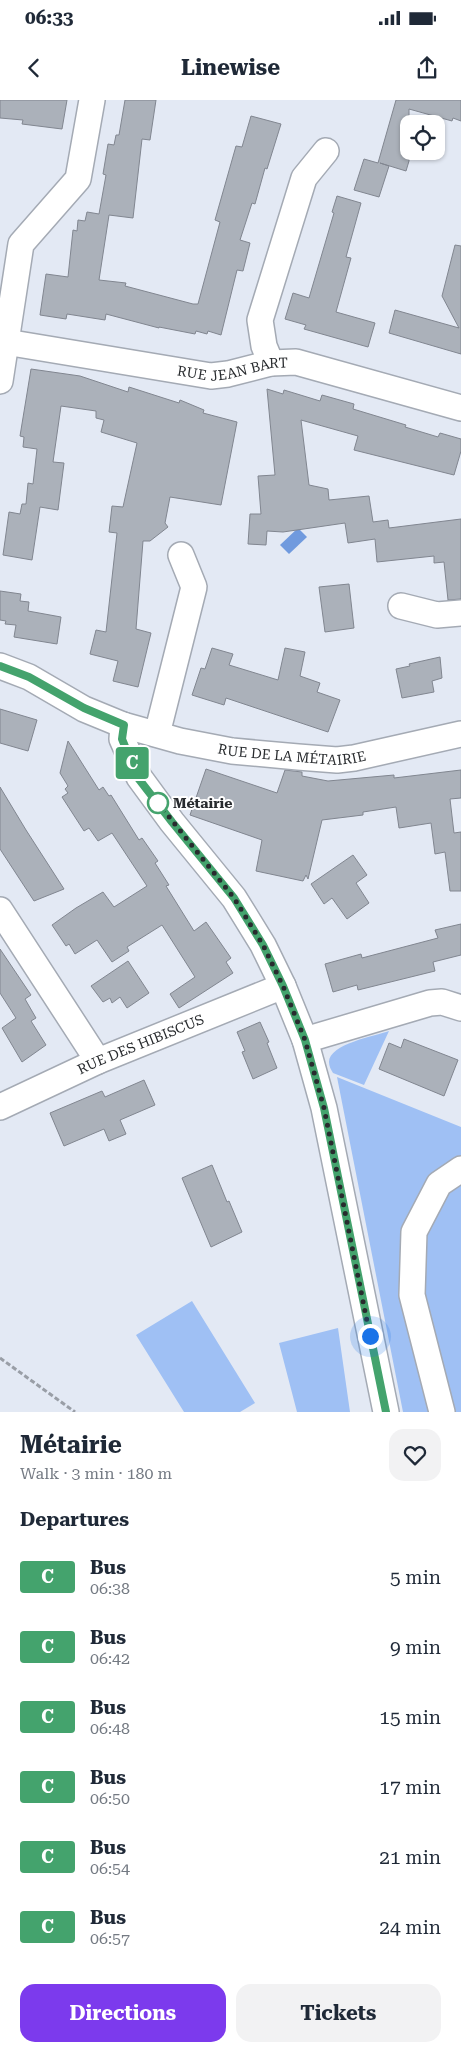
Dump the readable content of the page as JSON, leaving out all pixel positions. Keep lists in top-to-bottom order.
{
  "streets": {
    "street": ["RUE JEAN BART", "RUE DE LA MÉTAIRIE", "RUE DES HIBISCUS"]
  },
  "places": ["Métairie"],
  "lines": ["bus line C"],
  "page": {
    "status": "06:33",
    "header": "Linewise",
    "on_map": "C",
    "heading": [
      ["Métairie", "Walk · 3 min · 180 m"],
      "Departures"
    ],
    "list": [
      {
        "mark": "C",
        "name": "Bus",
        "note": "06:38",
        "value": "5 min"
      },
      {
        "mark": "C",
        "name": "Bus",
        "note": "06:42",
        "value": "9 min"
      },
      {
        "mark": "C",
        "name": "Bus",
        "note": "06:48",
        "value": "15 min"
      },
      {
        "mark": "C",
        "name": "Bus",
        "note": "06:50",
        "value": "17 min"
      },
      {
        "mark": "C",
        "name": "Bus",
        "note": "06:54",
        "value": "21 min"
      },
      {
        "mark": "C",
        "name": "Bus",
        "note": "06:57",
        "value": "24 min"
      }
    ],
    "buttons": ["Directions", "Tickets"]
  }
}
